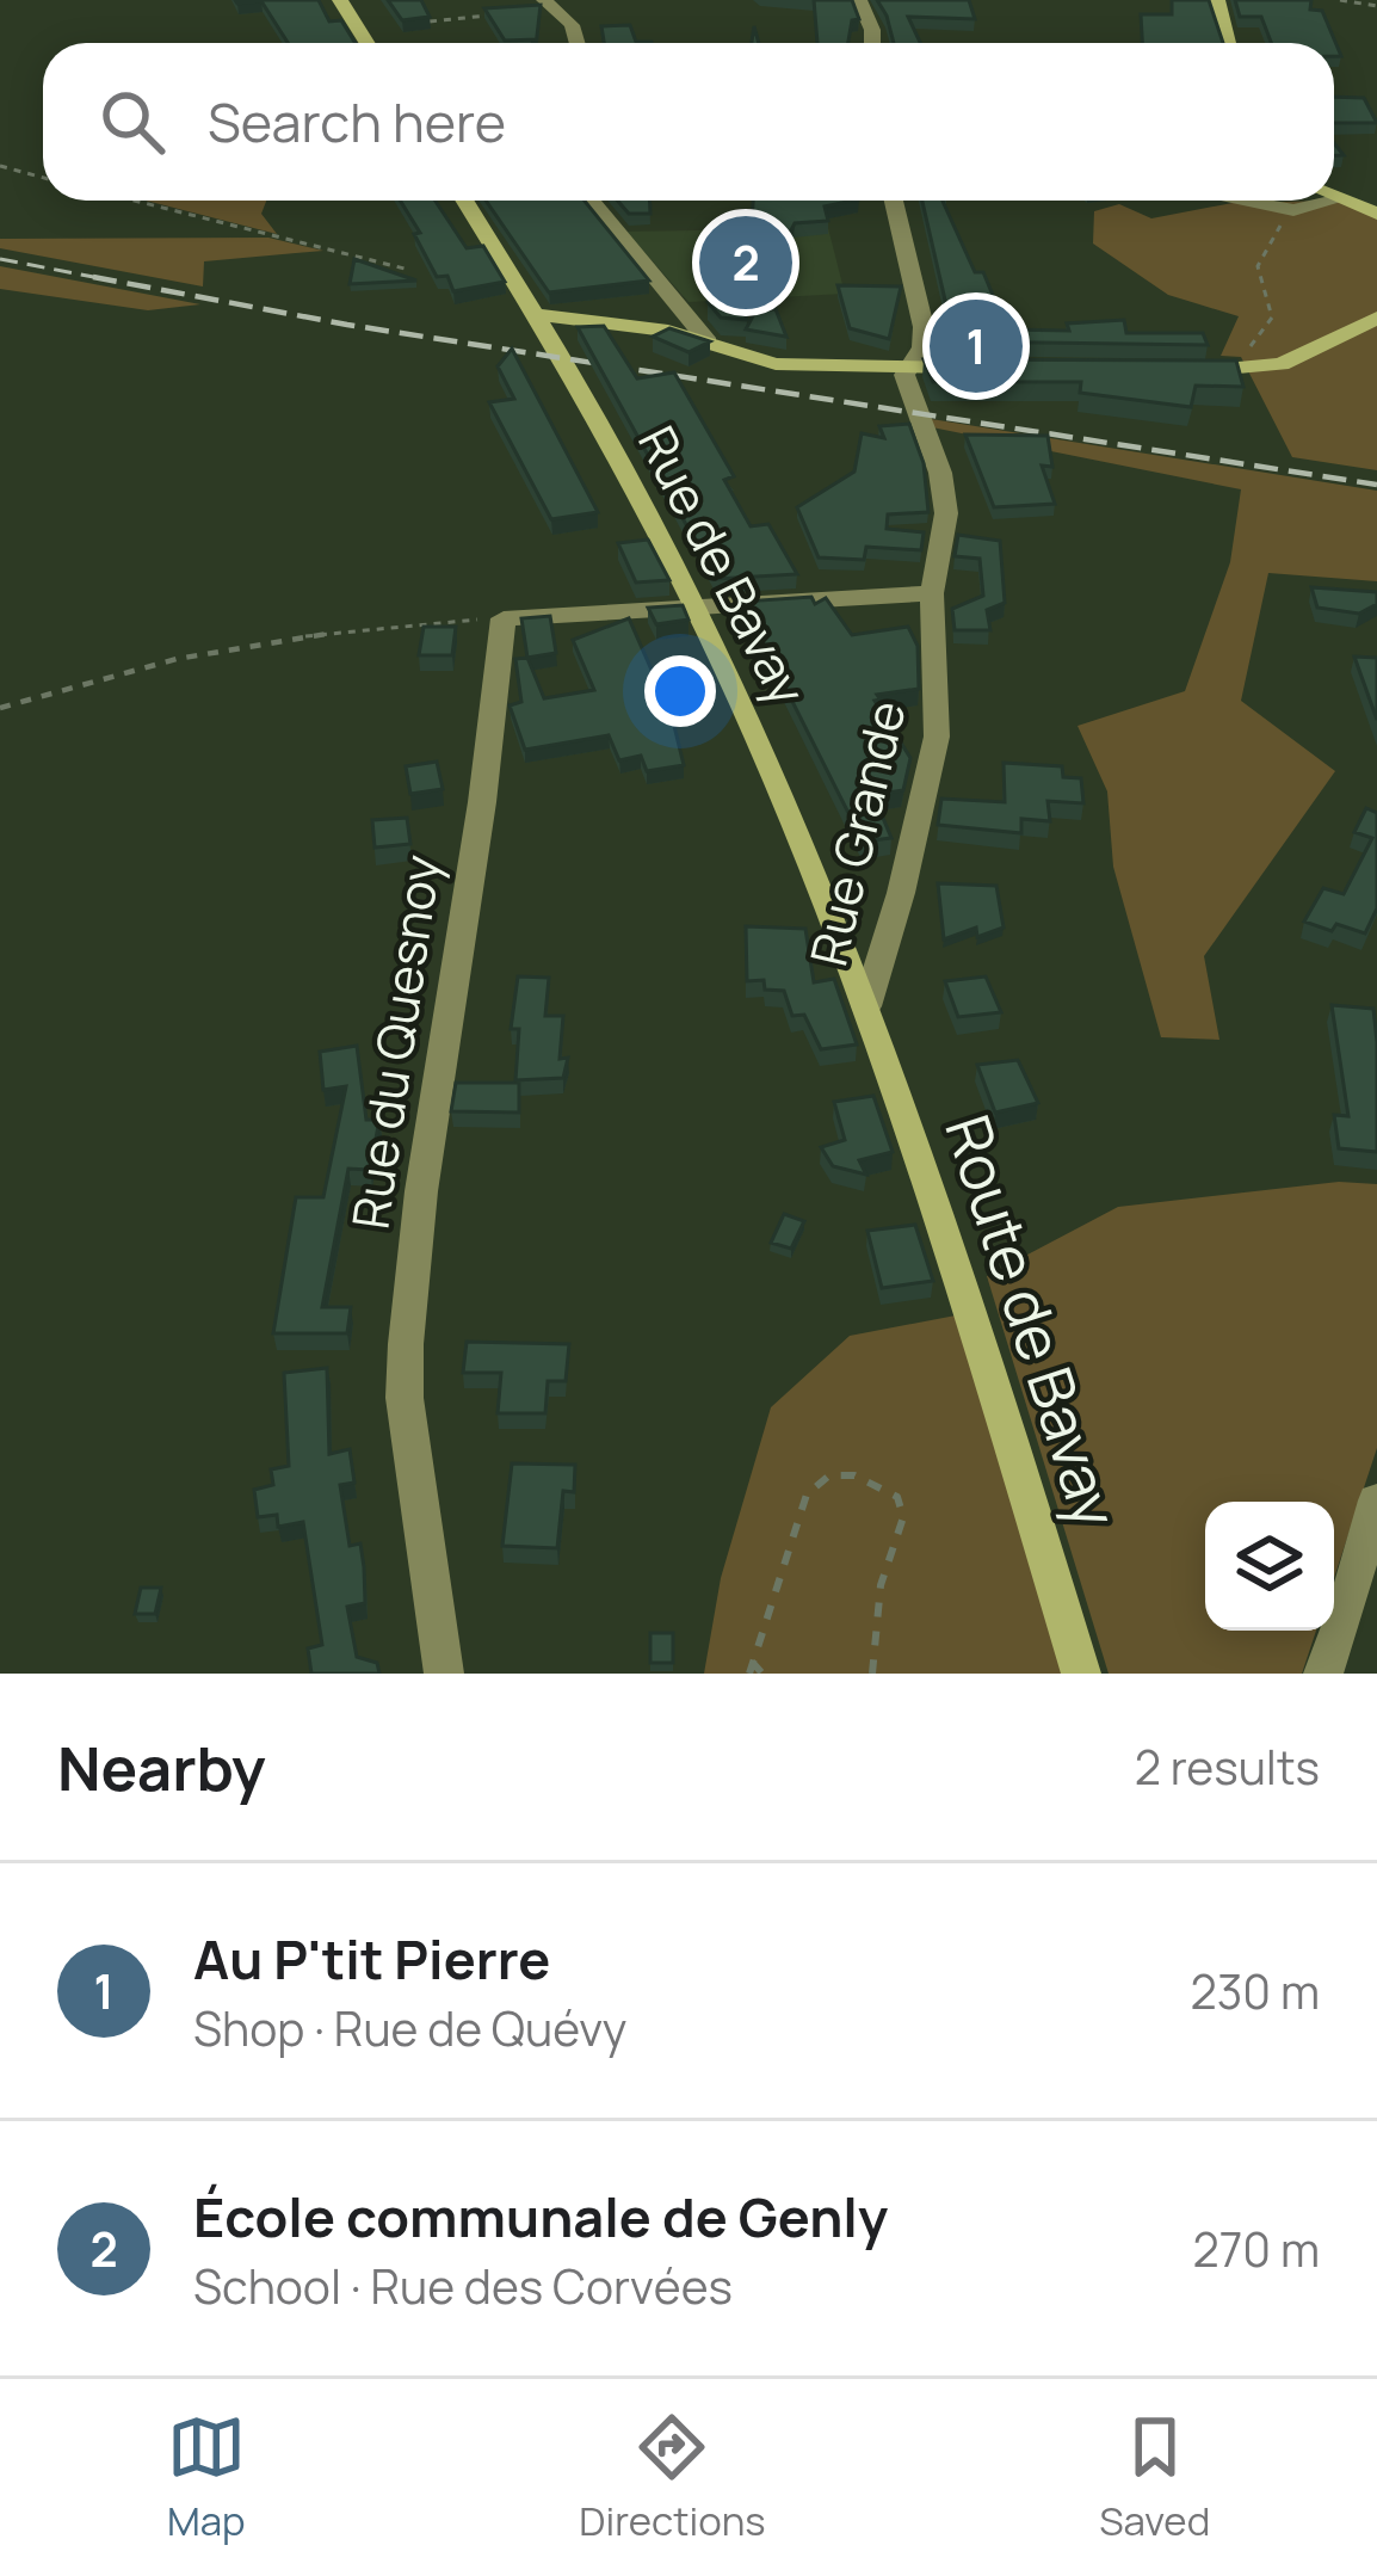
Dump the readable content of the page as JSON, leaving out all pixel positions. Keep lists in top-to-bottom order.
{
  "streets": {
    "main road": ["Rue de Bavay", "Route de Bavay"],
    "street": ["Rue Grande", "Rue du Quesnoy"]
  },
  "crossings": [
    ["Rue de Bavay", "Rue Grande"],
    ["Rue de Bavay", "Route de Bavay"],
    ["Rue Grande", "Route de Bavay"]
  ],
  "page": {
    "search": "Search here",
    "pins": ["2", "1"],
    "heading": ["Nearby", "2 results"],
    "list": [
      {
        "mark": "1",
        "name": "Au P'tit Pierre",
        "note": "Shop · Rue de Quévy",
        "value": "230 m"
      },
      {
        "mark": "2",
        "name": "École communale de Genly",
        "note": "School · Rue des Corvées",
        "value": "270 m"
      }
    ],
    "nav": ["Map", "Directions", "Saved"]
  }
}
